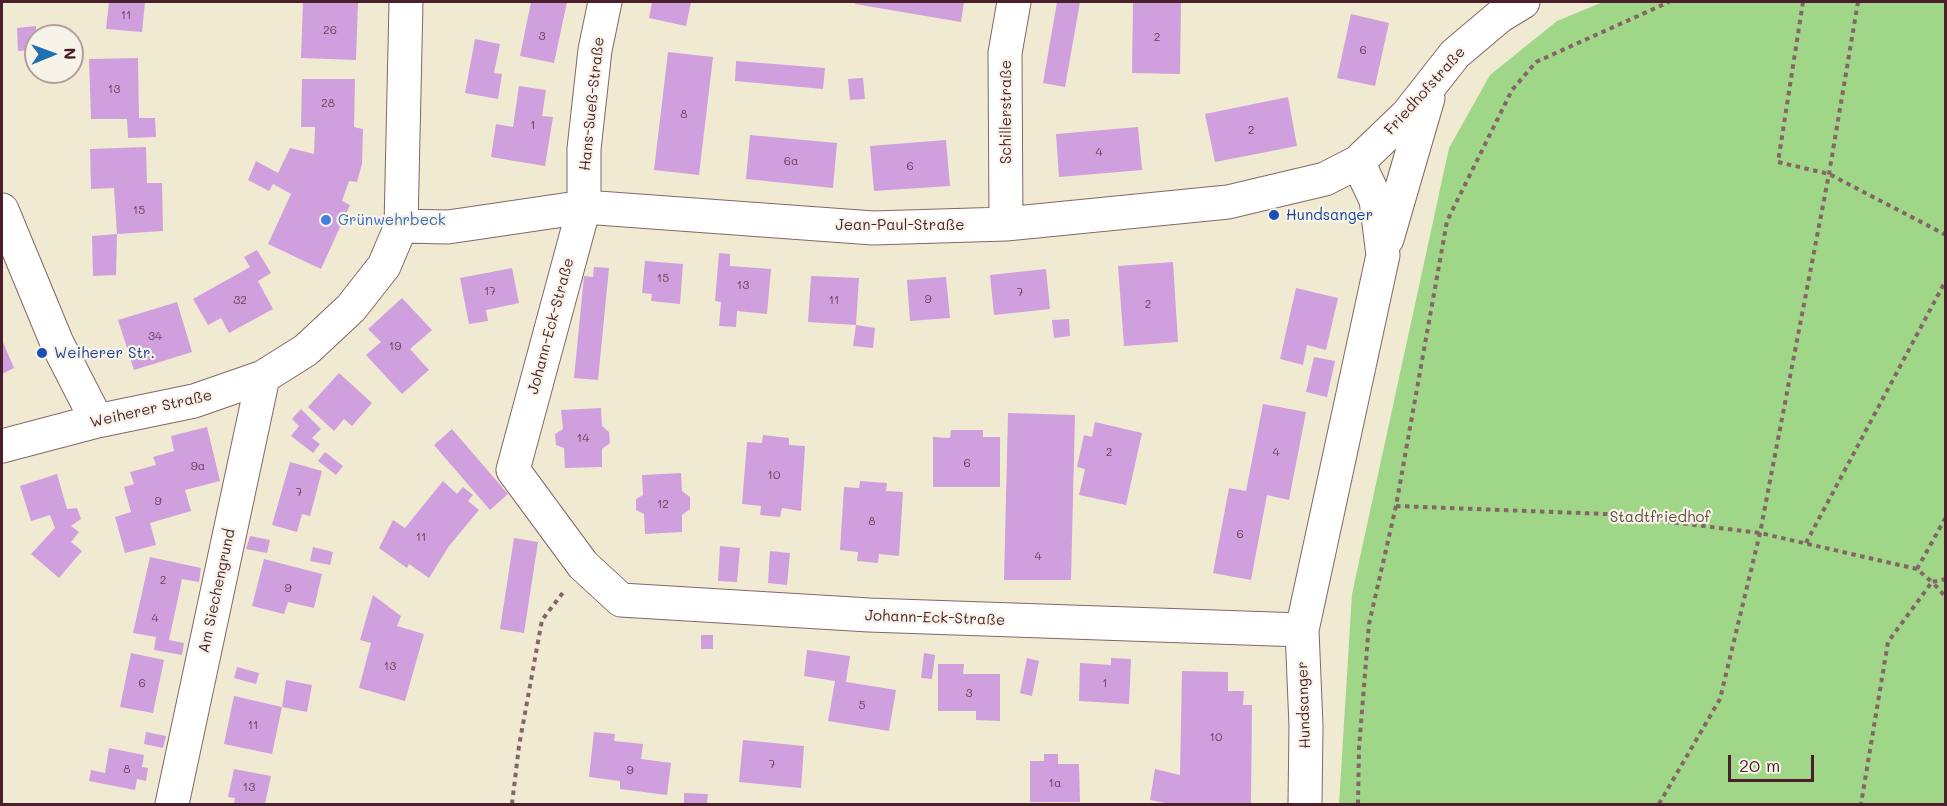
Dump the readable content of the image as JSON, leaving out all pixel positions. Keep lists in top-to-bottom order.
{
  "streets": {
    "street": [
      "Friedhofstraße",
      "Hans-Sueß-Straße",
      "Schillerstraße",
      "Jean-Paul-Straße",
      "Johann-Eck-Straße",
      "Weiherer Straße",
      "Am Siechengrund",
      "Hundsanger"
    ]
  },
  "crossings": [
    ["Friedhofstraße", "Jean-Paul-Straße"],
    ["Friedhofstraße", "Hundsanger"],
    ["Hans-Sueß-Straße", "Jean-Paul-Straße"],
    ["Hans-Sueß-Straße", "Johann-Eck-Straße"],
    ["Schillerstraße", "Jean-Paul-Straße"],
    ["Jean-Paul-Straße", "Johann-Eck-Straße"],
    ["Jean-Paul-Straße", "Weiherer Straße"],
    ["Jean-Paul-Straße", "Hundsanger"],
    ["Johann-Eck-Straße", "Hundsanger"],
    ["Weiherer Straße", "Am Siechengrund"]
  ],
  "parks": ["Stadtfriedhof"],
  "places": ["Hundsanger", "Grünwehrbeck", "Weiherer Str."],
  "house_numbers": [
    "11",
    "26",
    "3",
    "2",
    "6",
    "13",
    "28",
    "8",
    "1",
    "2",
    "4",
    "6a",
    "6",
    "15",
    "15",
    "13",
    "17",
    "7",
    "9",
    "32",
    "11",
    "2",
    "34",
    "19",
    "14",
    "2",
    "4",
    "6",
    "9a",
    "10",
    "7",
    "9",
    "12",
    "8",
    "6",
    "11",
    "4",
    "2",
    "9",
    "4",
    "13",
    "6",
    "1",
    "3",
    "5",
    "11",
    "10",
    "7",
    "8",
    "9",
    "1a",
    "13"
  ],
  "scale_bar": "20 m",
  "north": "right"
}
